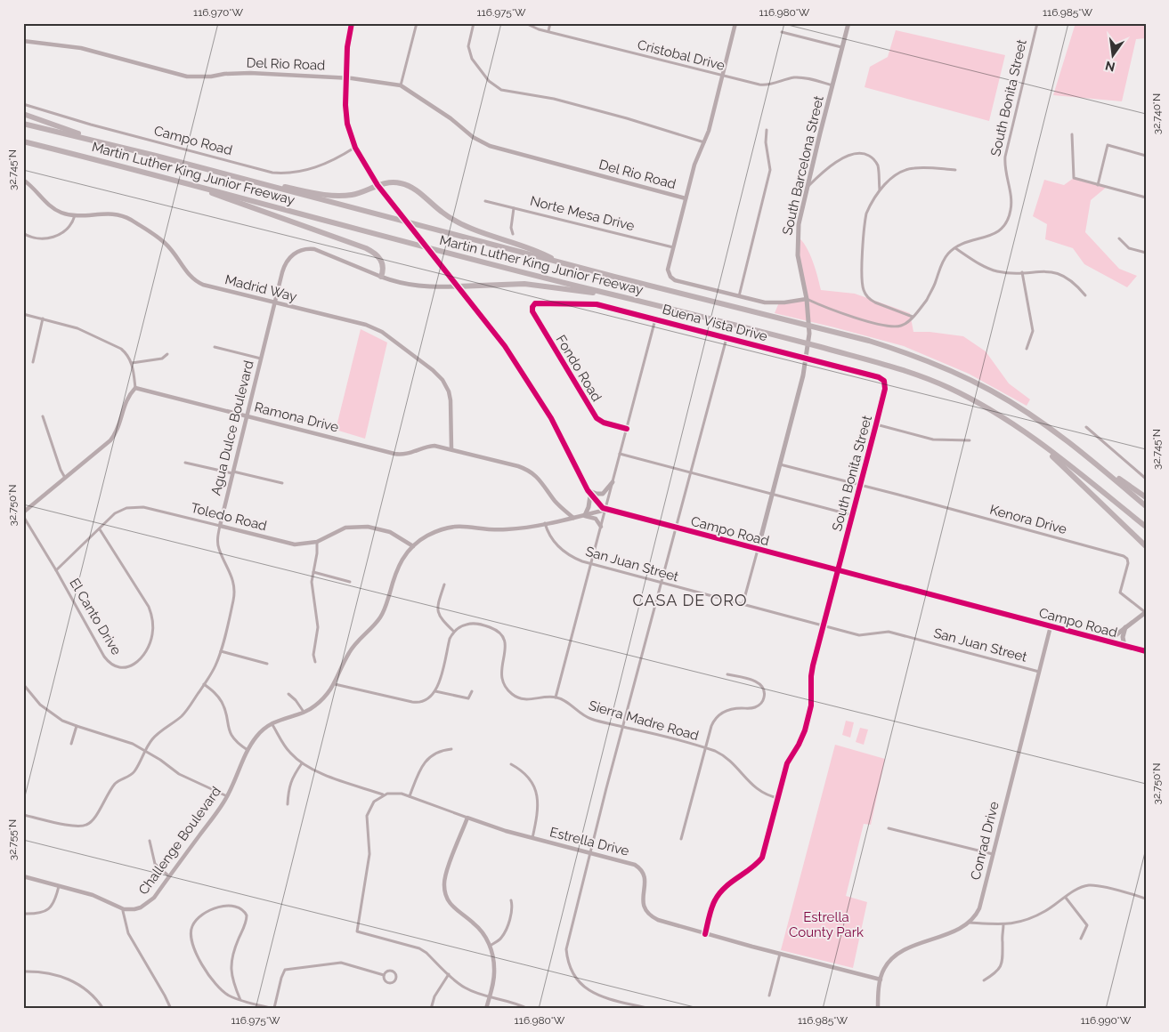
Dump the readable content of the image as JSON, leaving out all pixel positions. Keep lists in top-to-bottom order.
{
  "streets": {
    "highway": ["Martin Luther King Junior Freeway"],
    "main road": ["Campo Road", "South Barcelona Street", "Agua Dulce Boulevard"],
    "street": [
      "Cristobal Drive",
      "Del Rio Road",
      "South Bonita Street",
      "Norte Mesa Drive",
      "Madrid Way",
      "Buena Vista Drive",
      "Fondo Road",
      "Ramona Drive",
      "Toledo Road",
      "Kenora Drive",
      "San Juan Street",
      "El Canto Drive",
      "Sierra Madre Road",
      "Challenge Boulevard",
      "Conrad Drive",
      "Estrella Drive"
    ]
  },
  "crossings": [
    ["Cristobal Drive", "South Barcelona Street"],
    ["South Bonita Street", "Campo Road"],
    ["South Bonita Street", "Buena Vista Drive"],
    ["South Bonita Street", "Kenora Drive"],
    ["South Bonita Street", "San Juan Street"],
    ["South Bonita Street", "Sierra Madre Road"],
    ["South Bonita Street", "Estrella Drive"],
    ["Campo Road", "South Barcelona Street"],
    ["Campo Road", "Conrad Drive"],
    ["South Barcelona Street", "Buena Vista Drive"],
    ["Madrid Way", "Ramona Drive"],
    ["Madrid Way", "Agua Dulce Boulevard"],
    ["Buena Vista Drive", "Fondo Road"],
    ["Ramona Drive", "Agua Dulce Boulevard"],
    ["Agua Dulce Boulevard", "Toledo Road"],
    ["Toledo Road", "El Canto Drive"],
    ["Toledo Road", "Challenge Boulevard"],
    ["San Juan Street", "Conrad Drive"]
  ],
  "districts": ["CASA DE ORO"],
  "parks": ["Estrella County Park"],
  "north": "bottom",
  "coordinates": [
    "116.970°W",
    "116.975°W",
    "116.980°W",
    "116.985°W",
    "32.740°N",
    "32.745°N",
    "32.750°N",
    "32.755°N",
    "116.990°W"
  ]
}
